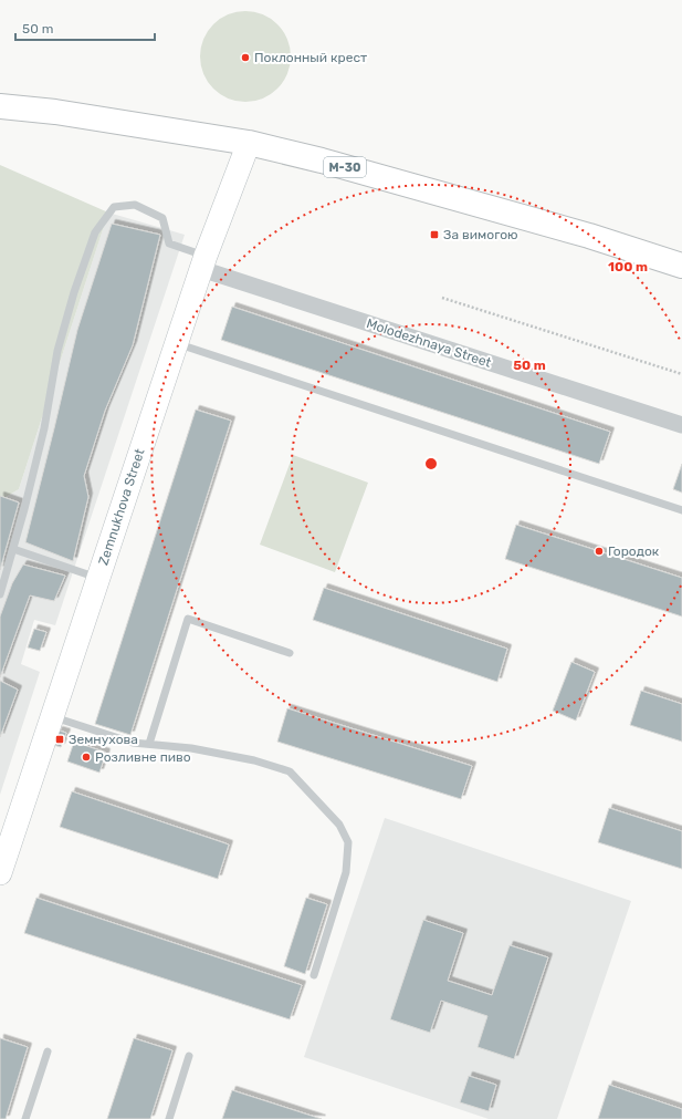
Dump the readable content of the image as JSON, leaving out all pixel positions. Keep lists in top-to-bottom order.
{
  "streets": {
    "highway": ["М-30"],
    "street": ["Molodezhnaya Street", "Zemnukhova Street"]
  },
  "crossings": [
    ["М-30", "Zemnukhova Street"],
    ["Molodezhnaya Street", "Zemnukhova Street"]
  ],
  "places": {
    "other": ["Поклонный крест", "Городок", "Розливне пиво"],
    "transit": ["За вимогою", "Земнухова"]
  },
  "scale_bar": "50 m",
  "rings": ["100 m", "50 m"]
}
